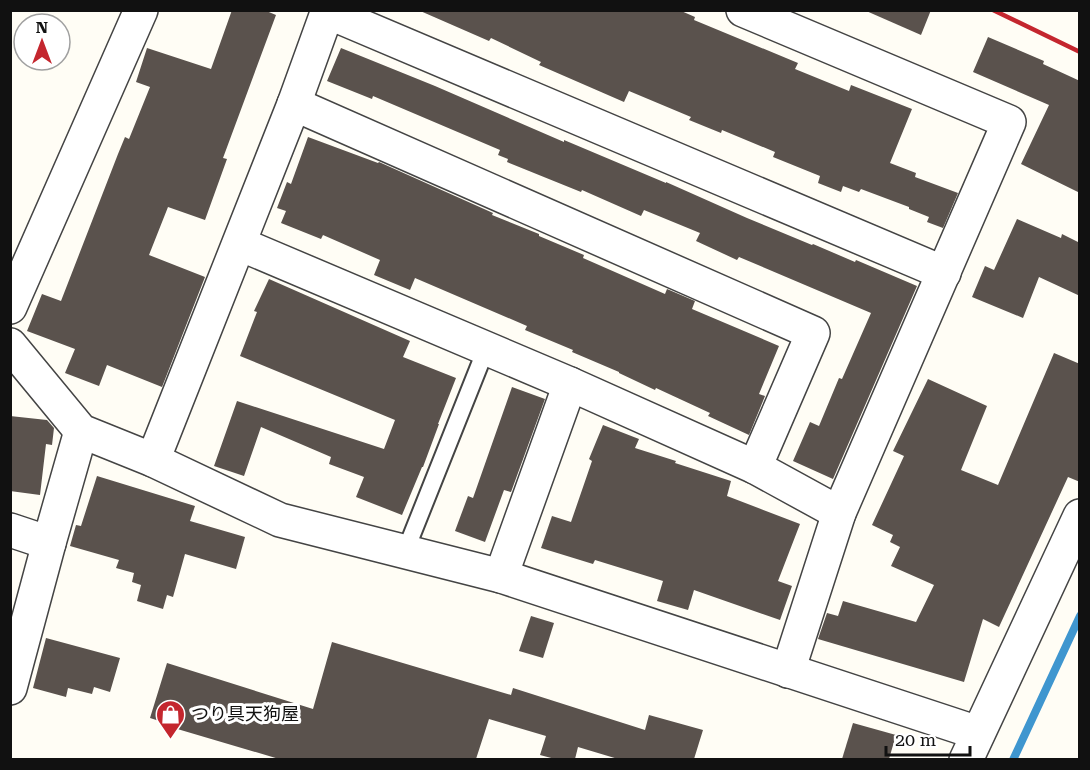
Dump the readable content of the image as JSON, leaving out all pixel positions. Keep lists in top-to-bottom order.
{
  "places": {
    "shop": ["つり具天狗屋"]
  },
  "scale_bar": "20 m",
  "north": "top"
}
